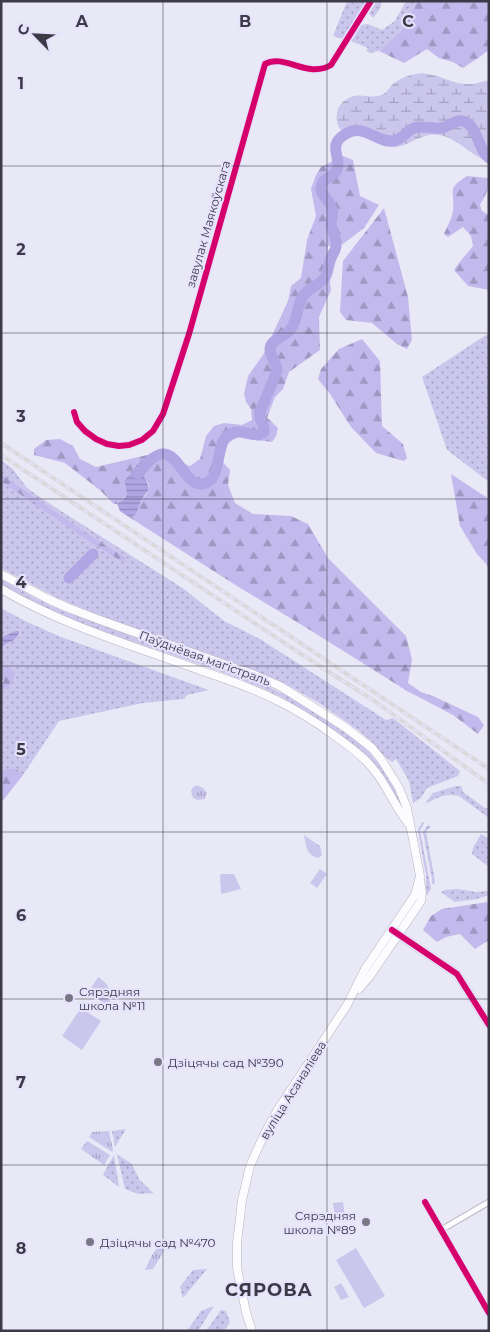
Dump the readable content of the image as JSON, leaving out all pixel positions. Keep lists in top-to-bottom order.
{
  "streets": {
    "main road": ["Паўднёвая магістраль", "вуліца Асаналіева"],
    "street": ["завулак Маякоўскага"]
  },
  "crossings": [
    ["Паўднёвая магістраль", "вуліца Асаналіева"]
  ],
  "districts": ["СЯРОВА"],
  "places": [
    "Сярэдняя школа №11",
    "Дзіцячы сад №390",
    "Сярэдняя школа №89",
    "Дзіцячы сад №470"
  ],
  "north": "top left",
  "grid": {
    "columns": ["A", "B", "C"],
    "rows": [
      "1",
      "2",
      "3",
      "4",
      "5",
      "6",
      "7",
      "8"
    ]
  }
}
